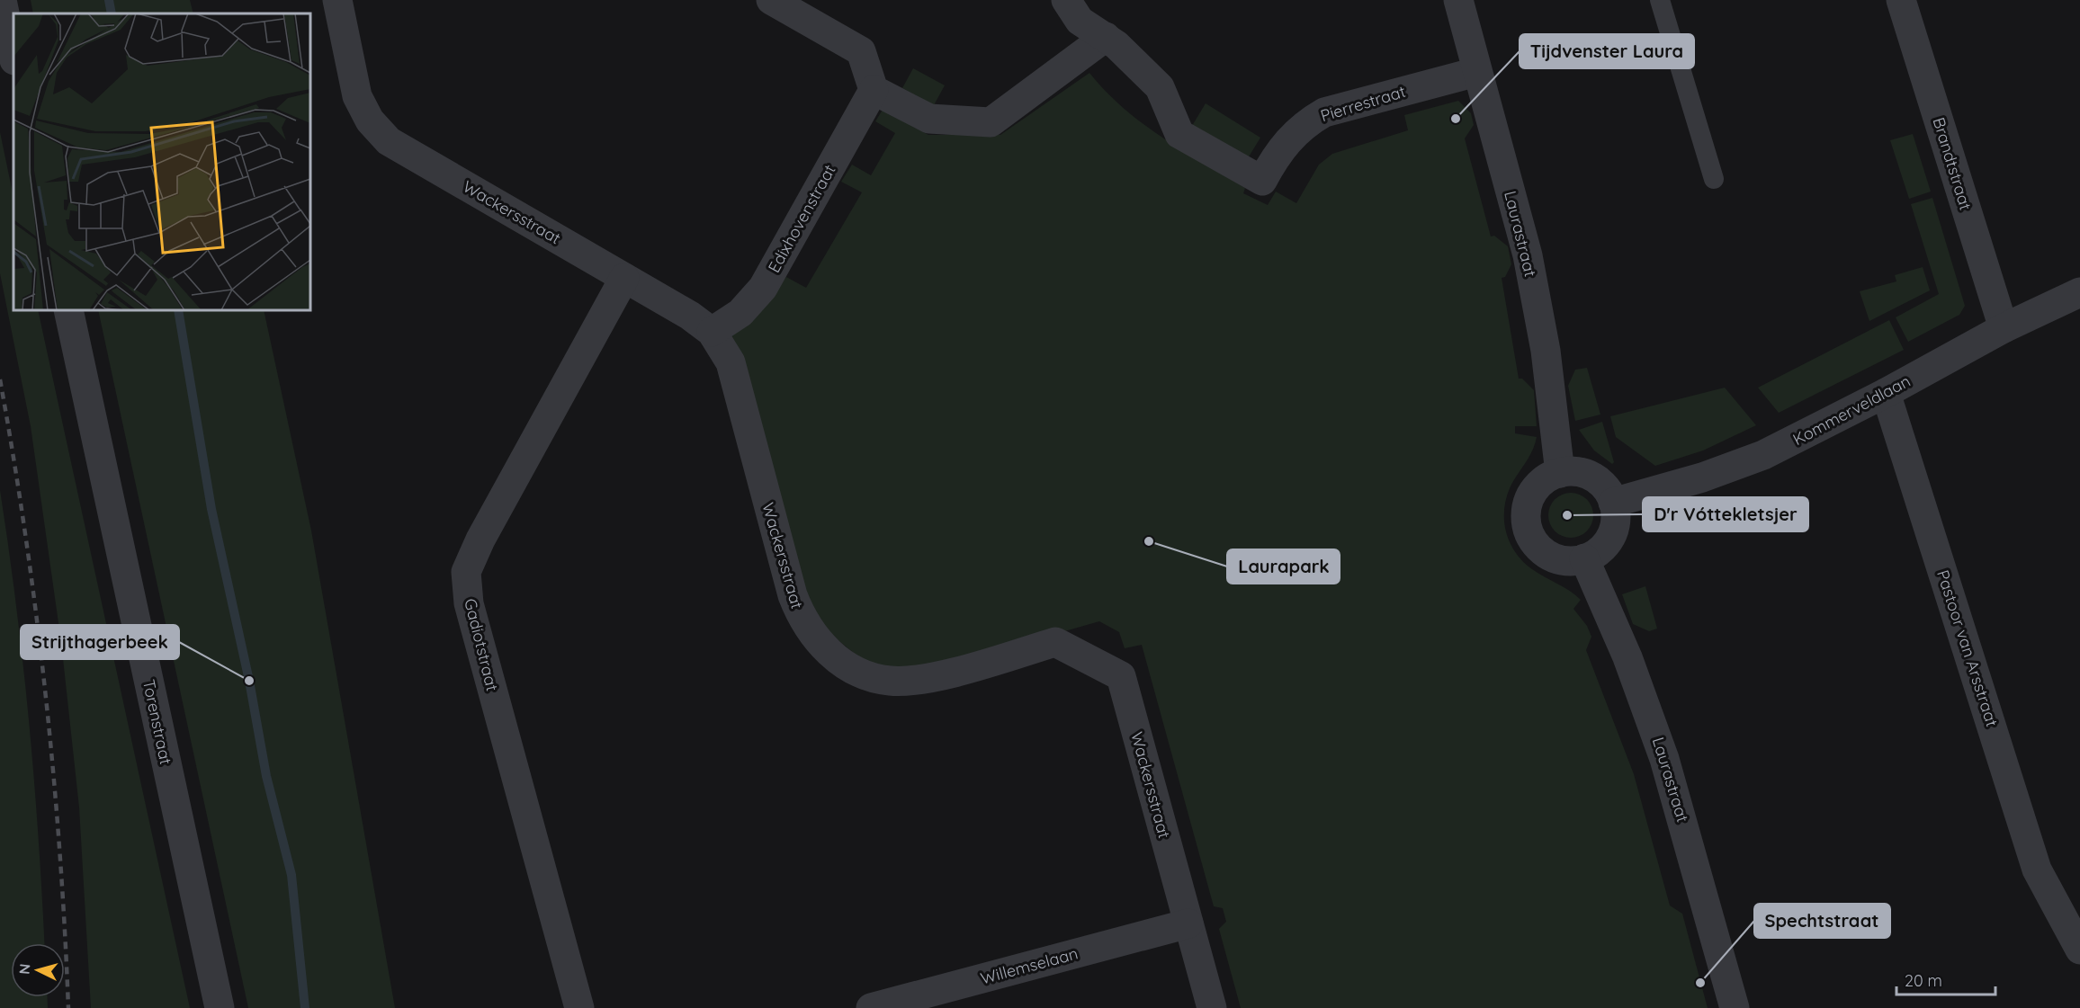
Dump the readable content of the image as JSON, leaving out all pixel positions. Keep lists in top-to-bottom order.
{
  "streets": {
    "street": [
      "Pierrestraat",
      "Brandtstraat",
      "Wackersstraat",
      "Edixhovenstraat",
      "Laurastraat",
      "Kommerveldlaan",
      "Gadiotstraat",
      "Pastoor van Arsstraat",
      "Torenstraat",
      "Willemselaan"
    ]
  },
  "crossings": [
    ["Pierrestraat", "Laurastraat"],
    ["Brandtstraat", "Kommerveldlaan"],
    ["Wackersstraat", "Edixhovenstraat"],
    ["Wackersstraat", "Gadiotstraat"],
    ["Wackersstraat", "Willemselaan"],
    ["Laurastraat", "Kommerveldlaan"],
    ["Kommerveldlaan", "Pastoor van Arsstraat"]
  ],
  "places": [
    "Tijdvenster Laura",
    "D'r Vóttekletsjer",
    "Laurapark",
    "Strijthagerbeek",
    "Spechtstraat"
  ],
  "scale_bar": "20 m",
  "north": "left"
}
